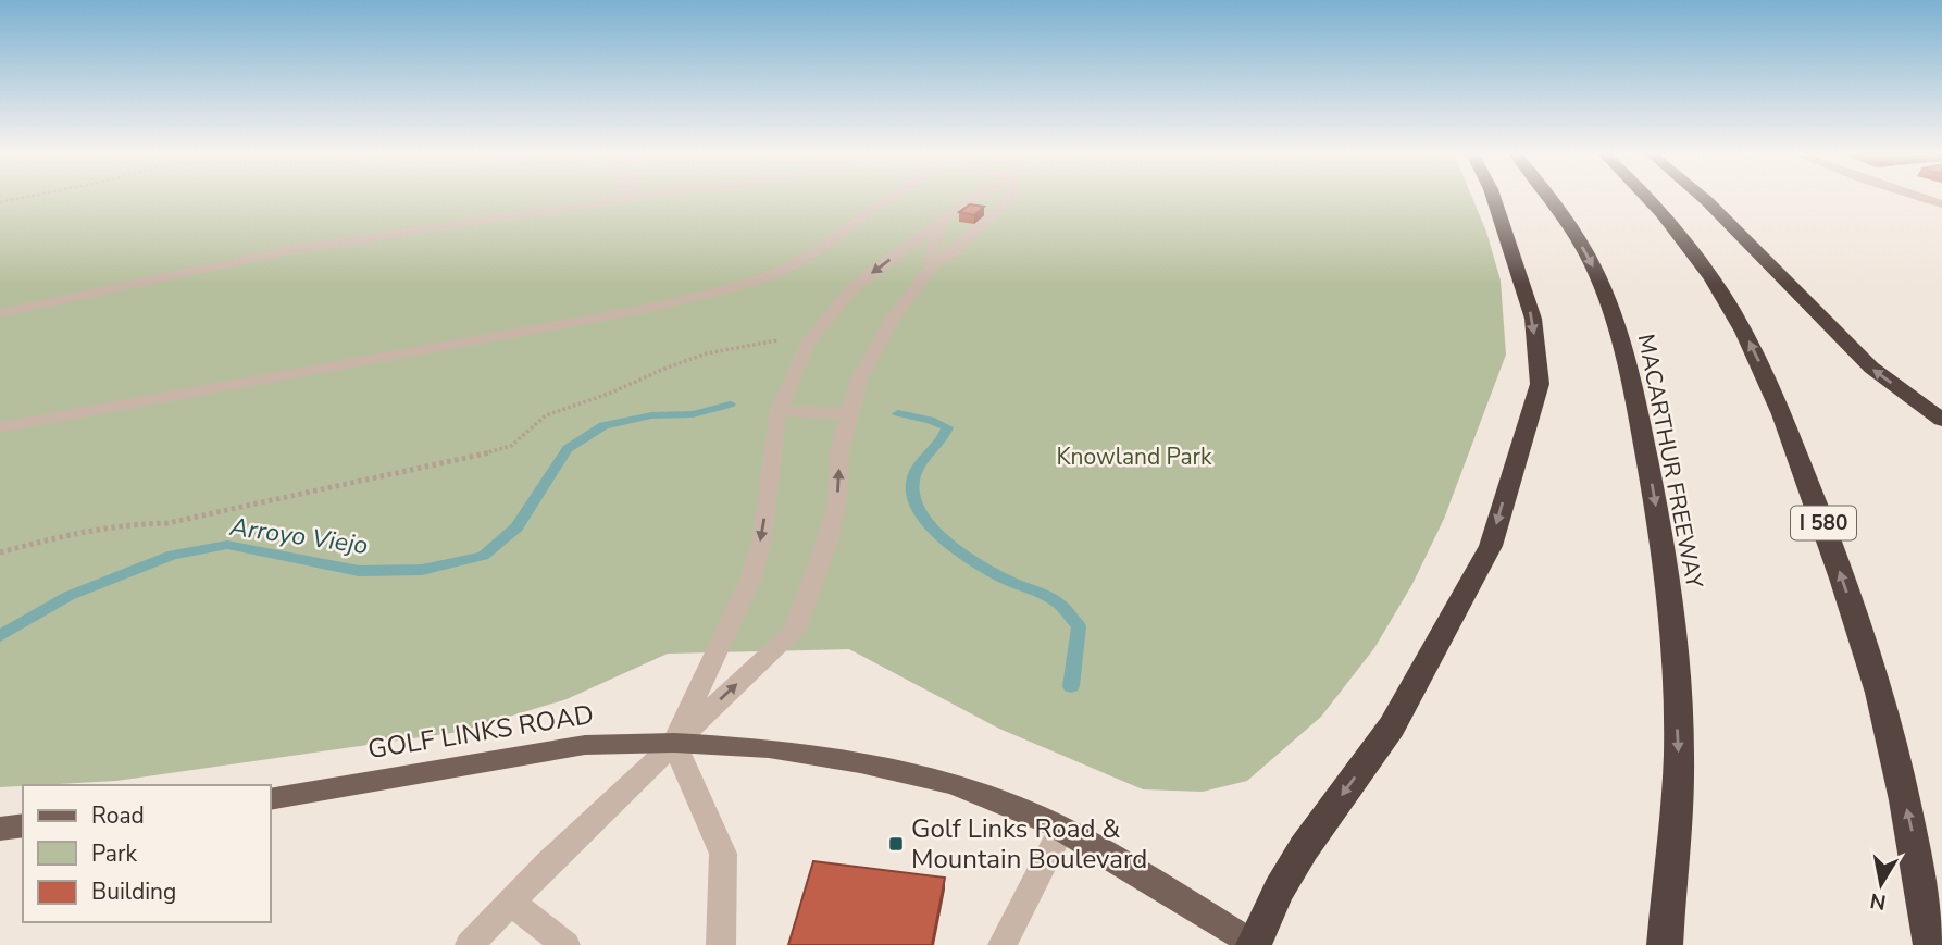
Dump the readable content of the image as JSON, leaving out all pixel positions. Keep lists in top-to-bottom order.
{
  "streets": {
    "highway": ["MACARTHUR FREEWAY", "I 580"],
    "main road": ["GOLF LINKS ROAD"]
  },
  "water": ["Arroyo Viejo"],
  "parks": ["Knowland Park"],
  "places": {
    "transit": ["Golf Links Road & Mountain Boulevard"]
  },
  "legend": ["Road", "Park", "Building"],
  "north": "bottom"
}
